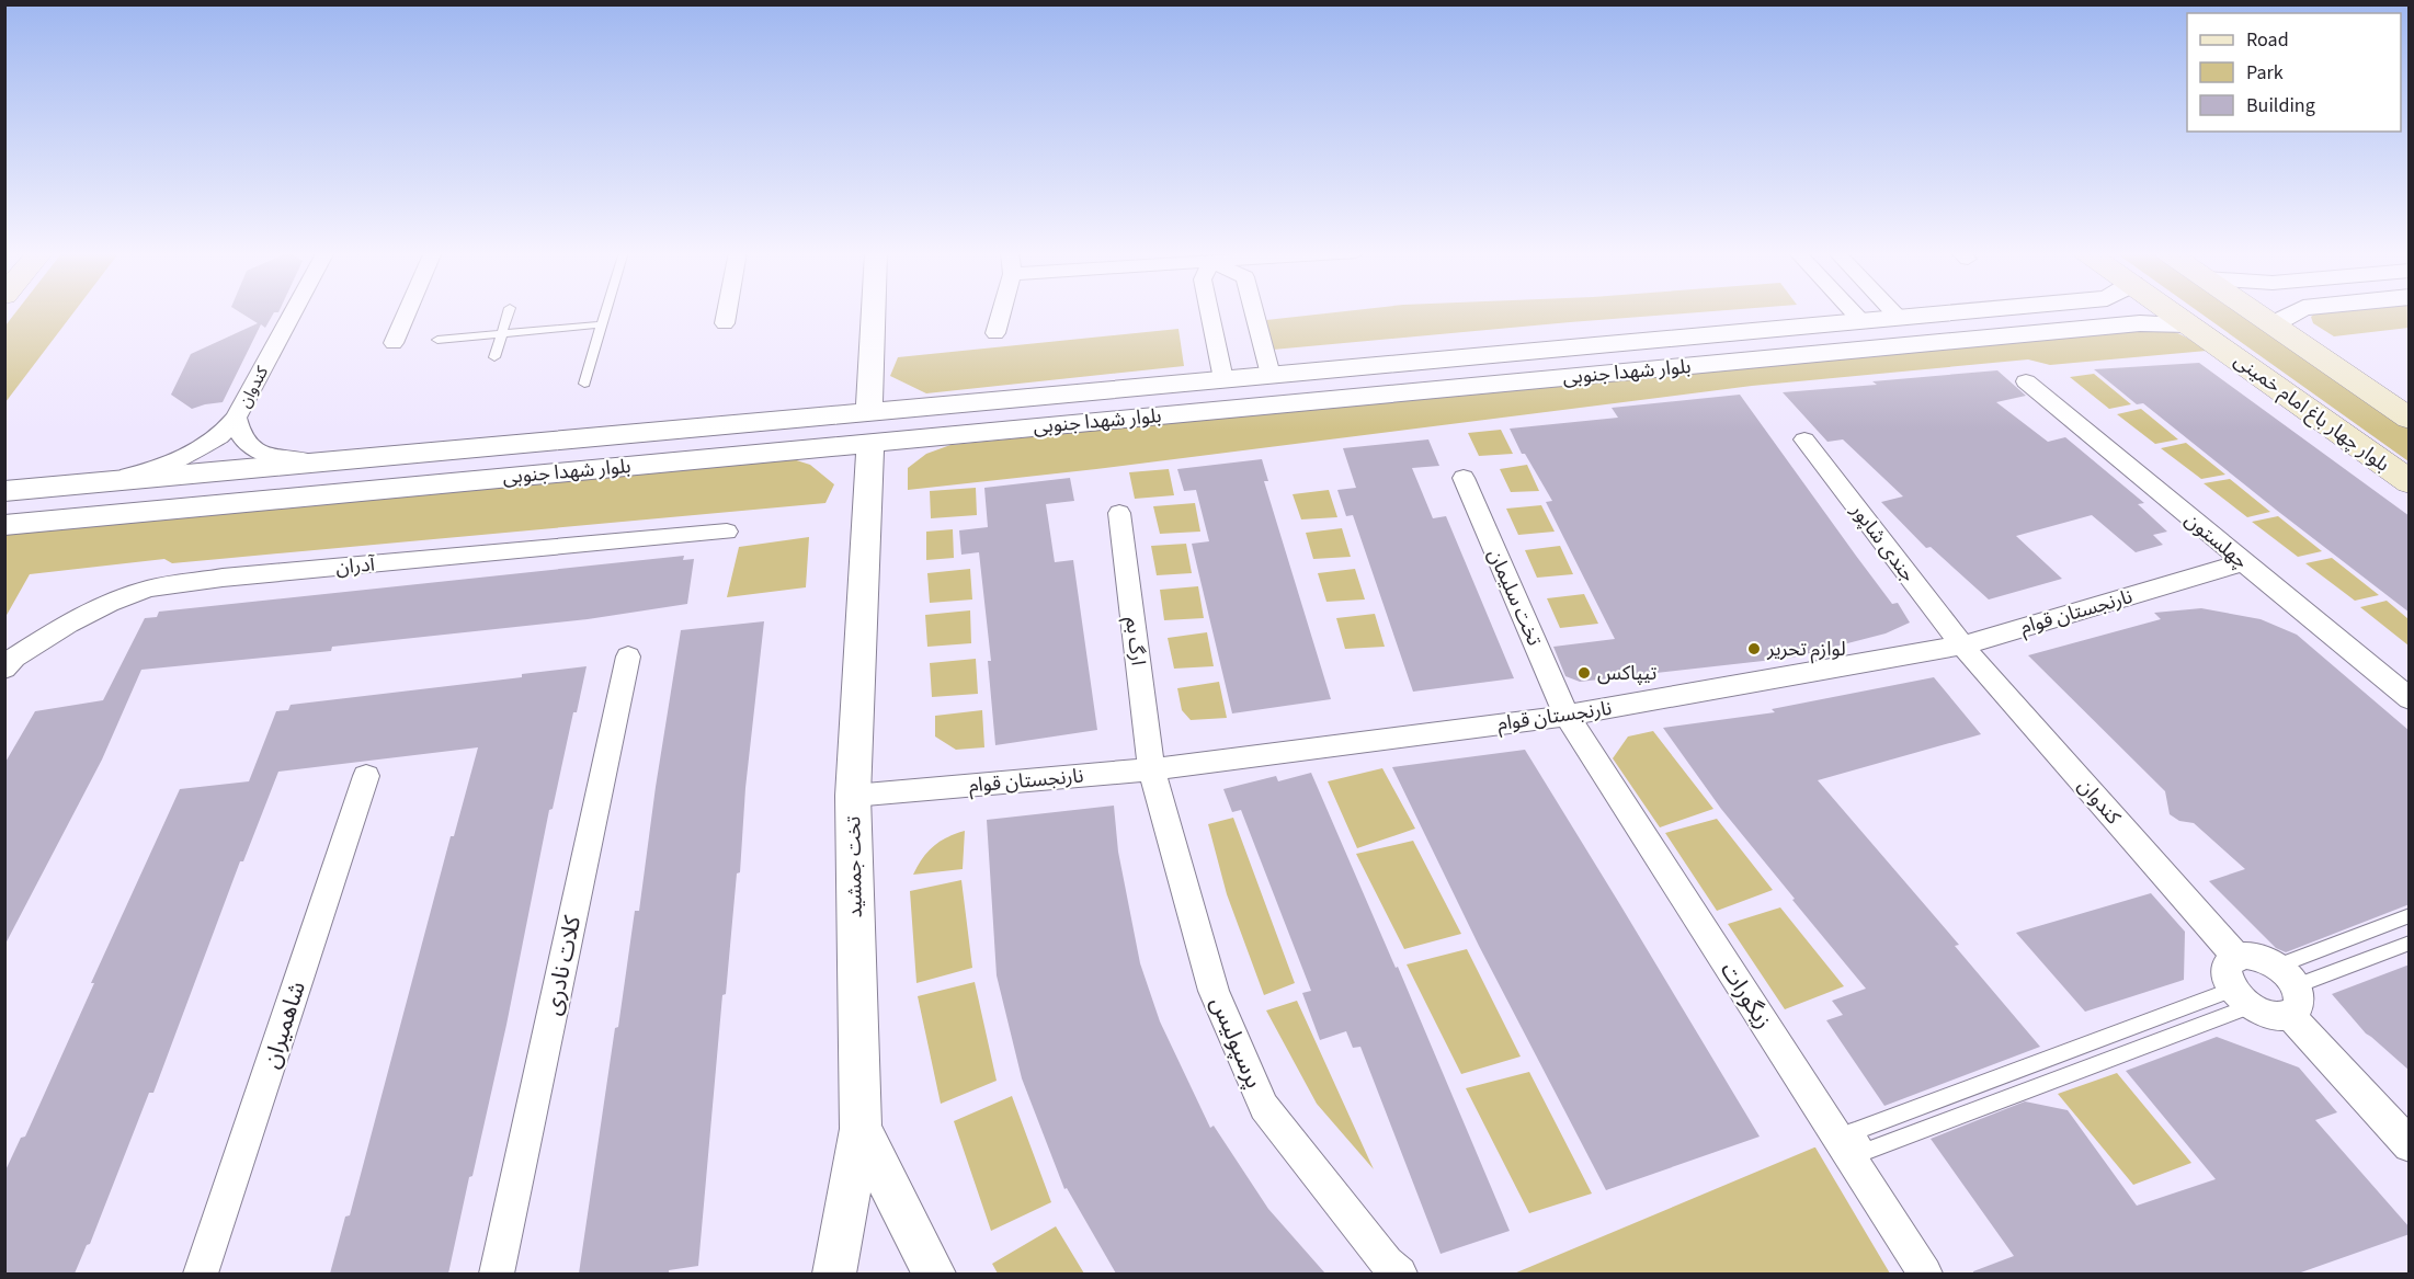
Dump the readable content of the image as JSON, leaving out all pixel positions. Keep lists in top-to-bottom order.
{
  "streets": {
    "main road": ["بلوار چهار باغ امام خمینی"],
    "street": [
      "بلوار شهدا جنوبی",
      "کندوان",
      "چهلستون",
      "جندی شاپور",
      "آدران",
      "تخت سلیمان",
      "نارنجستان قوام",
      "ارگ بم",
      "تخت جمشید",
      "کلات نادری",
      "زیگورات",
      "شاهمیران",
      "پرسپولیس"
    ]
  },
  "crossings": [
    ["بلوار شهدا جنوبی", "کندوان"],
    ["بلوار شهدا جنوبی", "بلوار چهار باغ امام خمینی"],
    ["بلوار شهدا جنوبی", "تخت جمشید"],
    ["کندوان", "جندی شاپور"],
    ["کندوان", "نارنجستان قوام"],
    ["چهلستون", "نارنجستان قوام"],
    ["جندی شاپور", "نارنجستان قوام"],
    ["تخت سلیمان", "نارنجستان قوام"],
    ["تخت سلیمان", "زیگورات"],
    ["نارنجستان قوام", "ارگ بم"],
    ["نارنجستان قوام", "تخت جمشید"],
    ["نارنجستان قوام", "زیگورات"],
    ["نارنجستان قوام", "پرسپولیس"],
    ["ارگ بم", "پرسپولیس"]
  ],
  "places": ["لوازم تحریر", "تیپاکس"],
  "legend": ["Road", "Park", "Building"]
}
